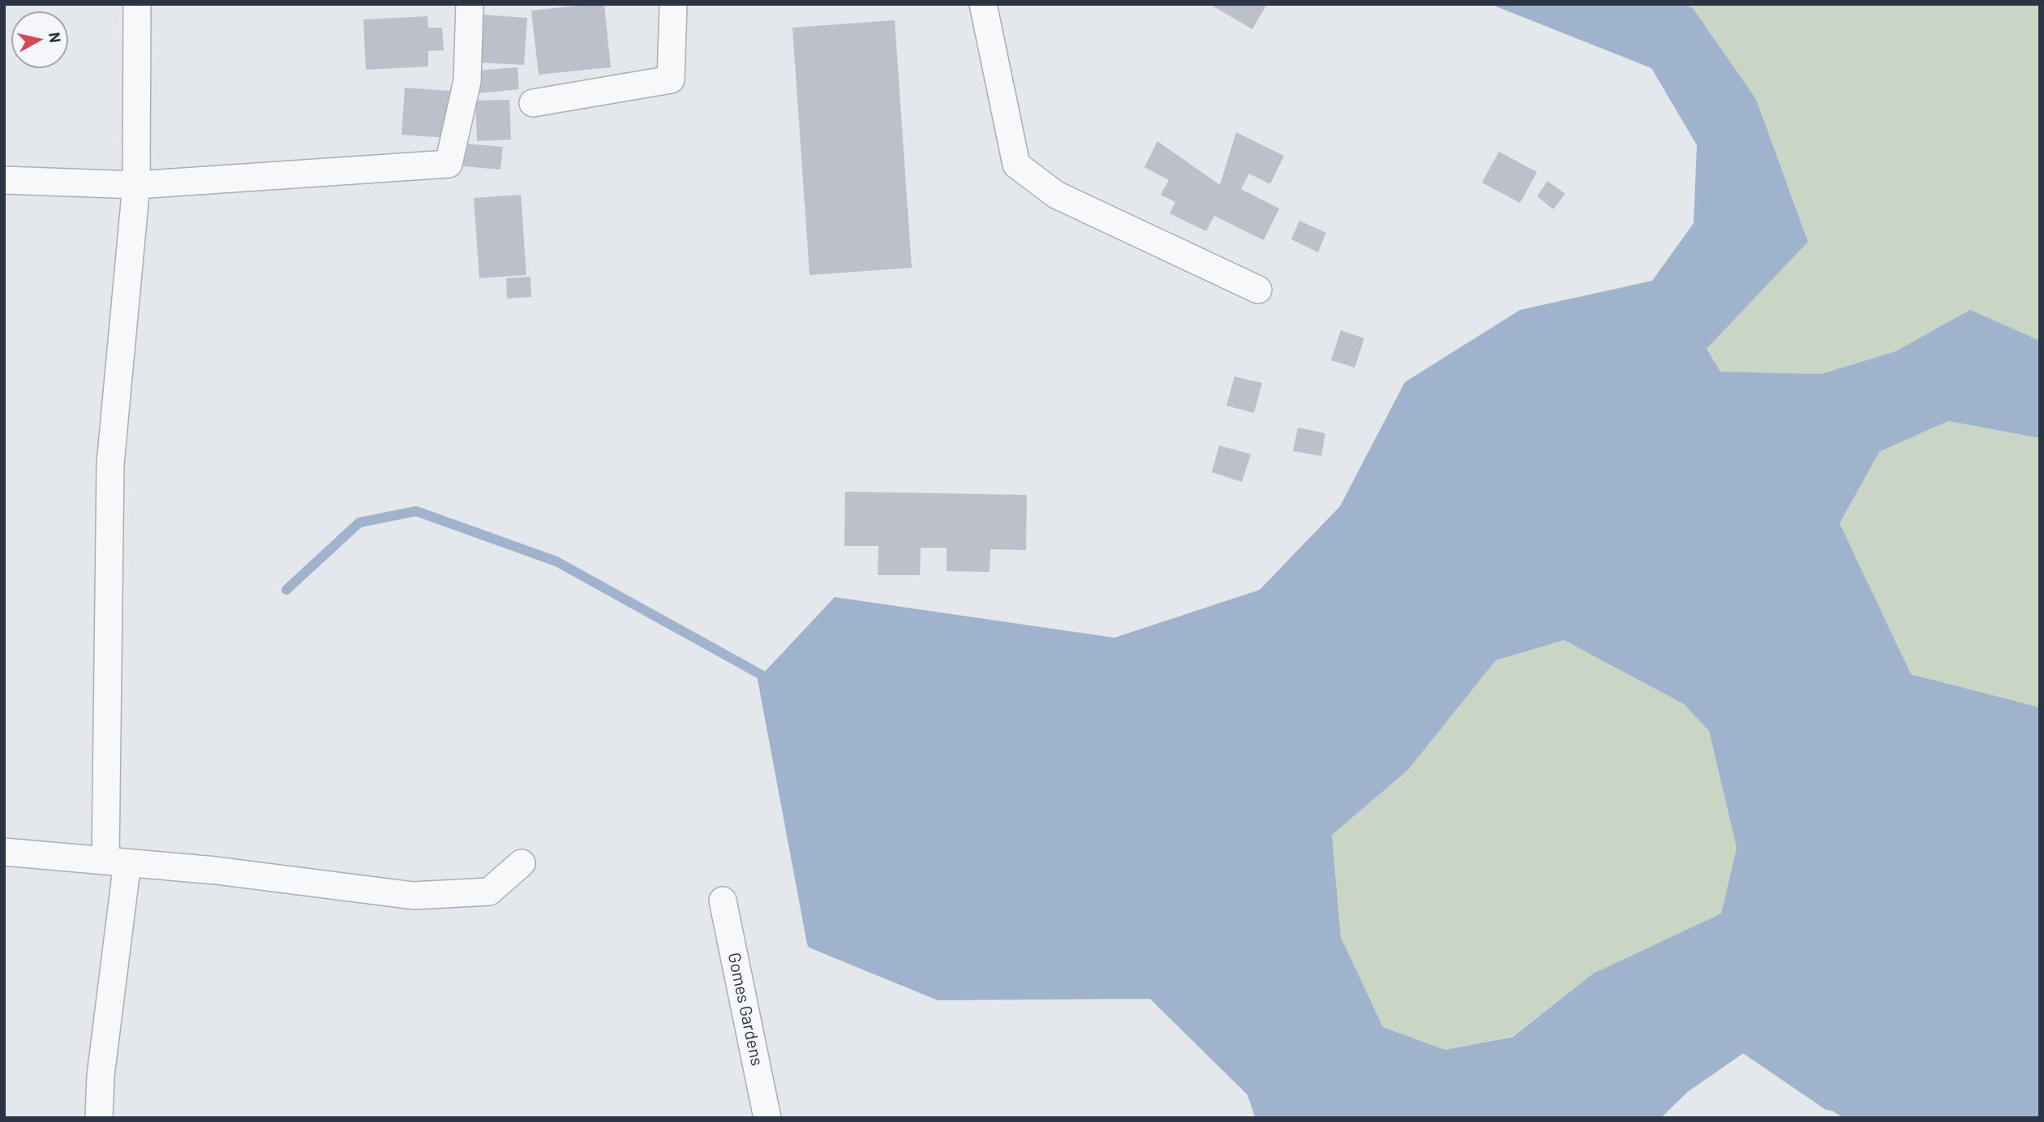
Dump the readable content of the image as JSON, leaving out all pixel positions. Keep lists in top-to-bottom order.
{
  "streets": {
    "street": ["Gomes Gardens"]
  },
  "north": "right"
}
